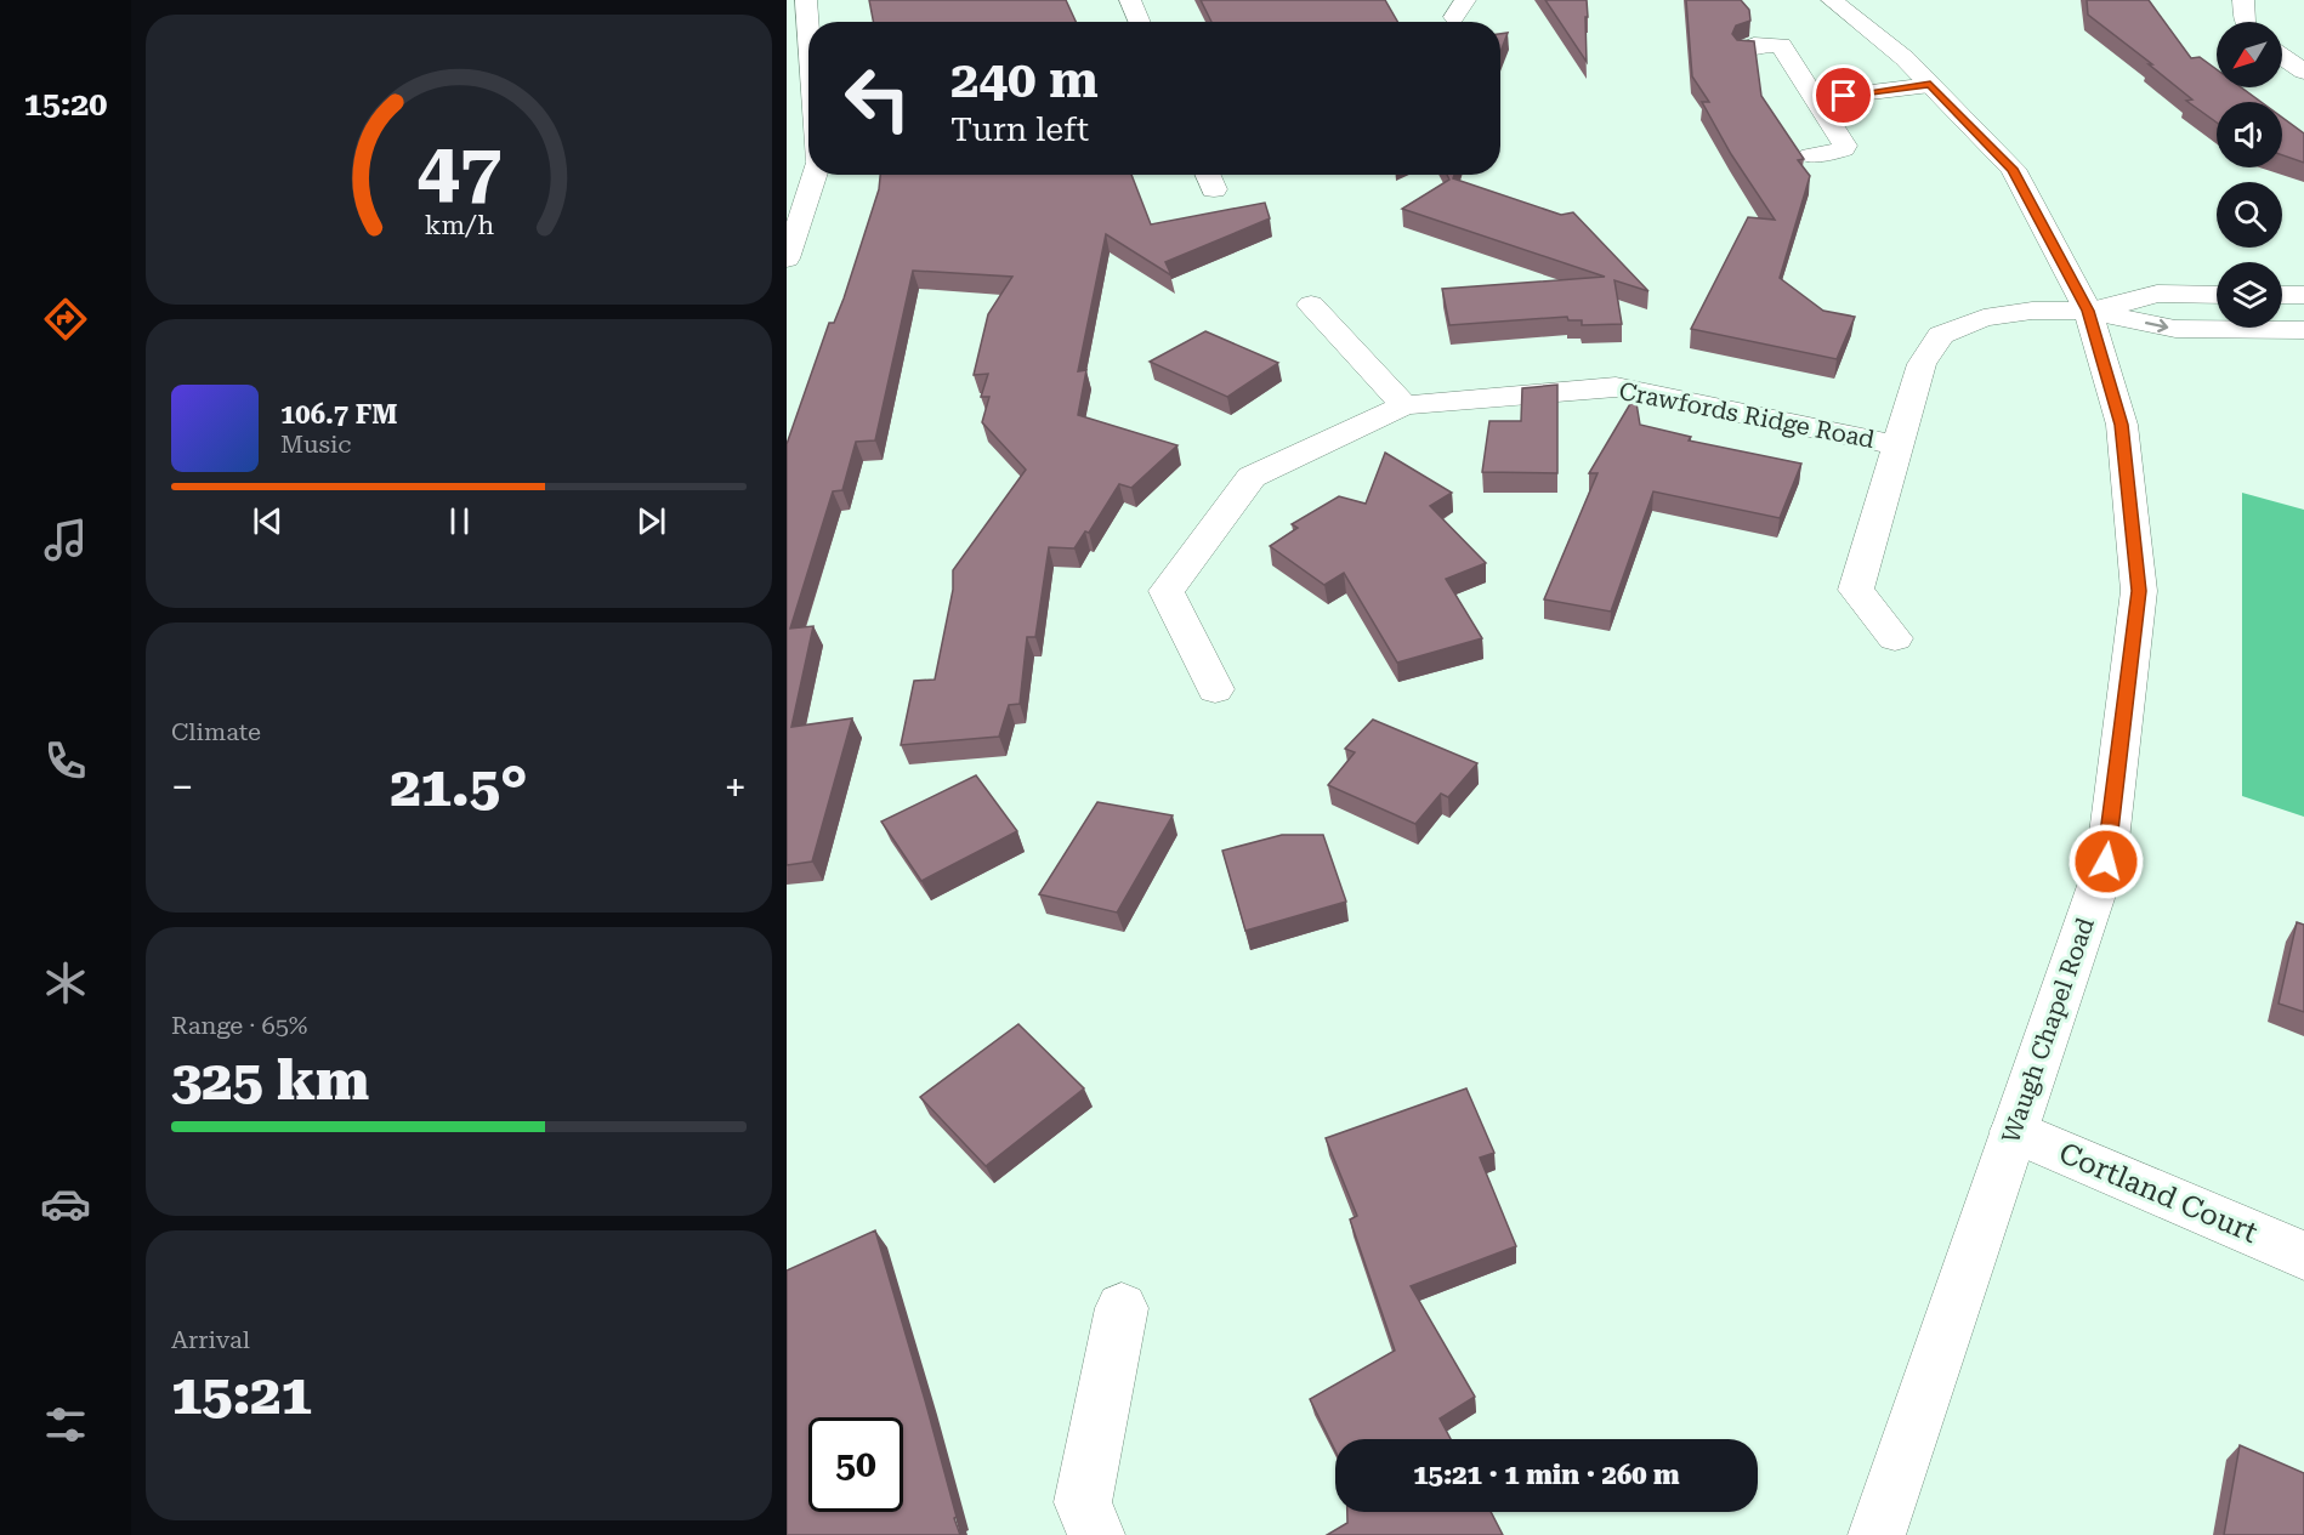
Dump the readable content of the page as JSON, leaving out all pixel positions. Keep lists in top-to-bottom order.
{
  "streets": {
    "street": ["Crawfords Ridge Road", "Waugh Chapel Road", "Cortland Court"]
  },
  "crossings": [
    ["Waugh Chapel Road", "Cortland Court"]
  ],
  "north": "bottom left",
  "page": {
    "tabs": "15:20",
    "turn": ["240 m", "Turn left"],
    "song": ["106.7 FM", "Music"],
    "tile": [
      "Climate",
      ["Range · 65%", "325 km"],
      ["Arrival", "15:21"]
    ],
    "heat": ["−", "21.5°", "+"],
    "limit": "50",
    "trip": "15:21 · 1 min · 260 m",
    "gauge": ["47", "km/h"]
  }
}
